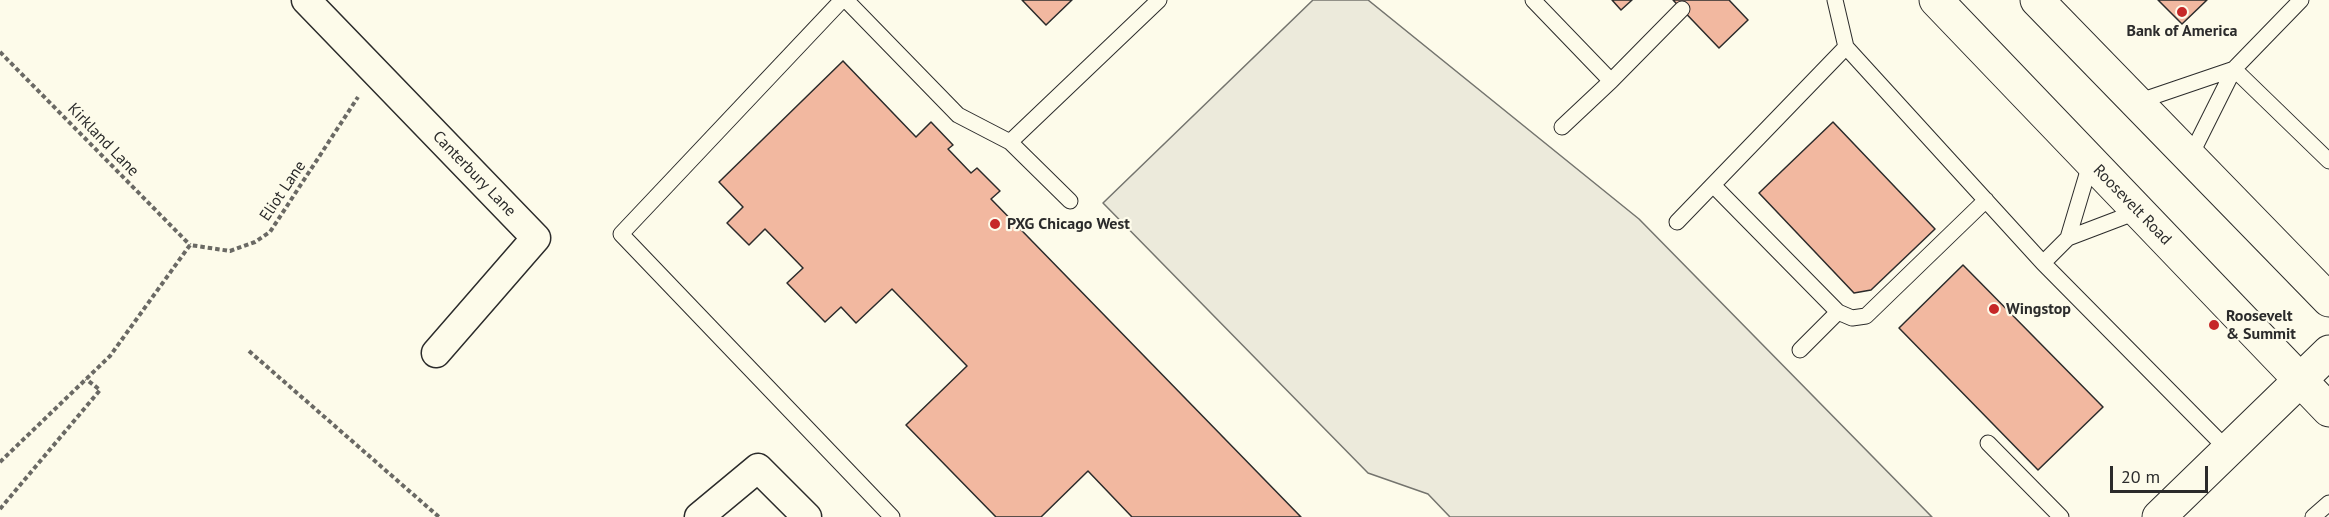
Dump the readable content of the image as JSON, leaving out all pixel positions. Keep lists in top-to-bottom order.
{
  "streets": {
    "main road": ["Roosevelt Road"],
    "street": ["Canterbury Lane"],
    "path": ["Kirkland Lane", "Eliot Lane"]
  },
  "crossings": [
    ["Kirkland Lane", "Eliot Lane"],
    ["Canterbury Lane", "Eliot Lane"]
  ],
  "places": [
    "Bank of America",
    "PXG Chicago West",
    "Wingstop",
    "Roosevelt & Summit"
  ],
  "scale_bar": "20 m"
}
